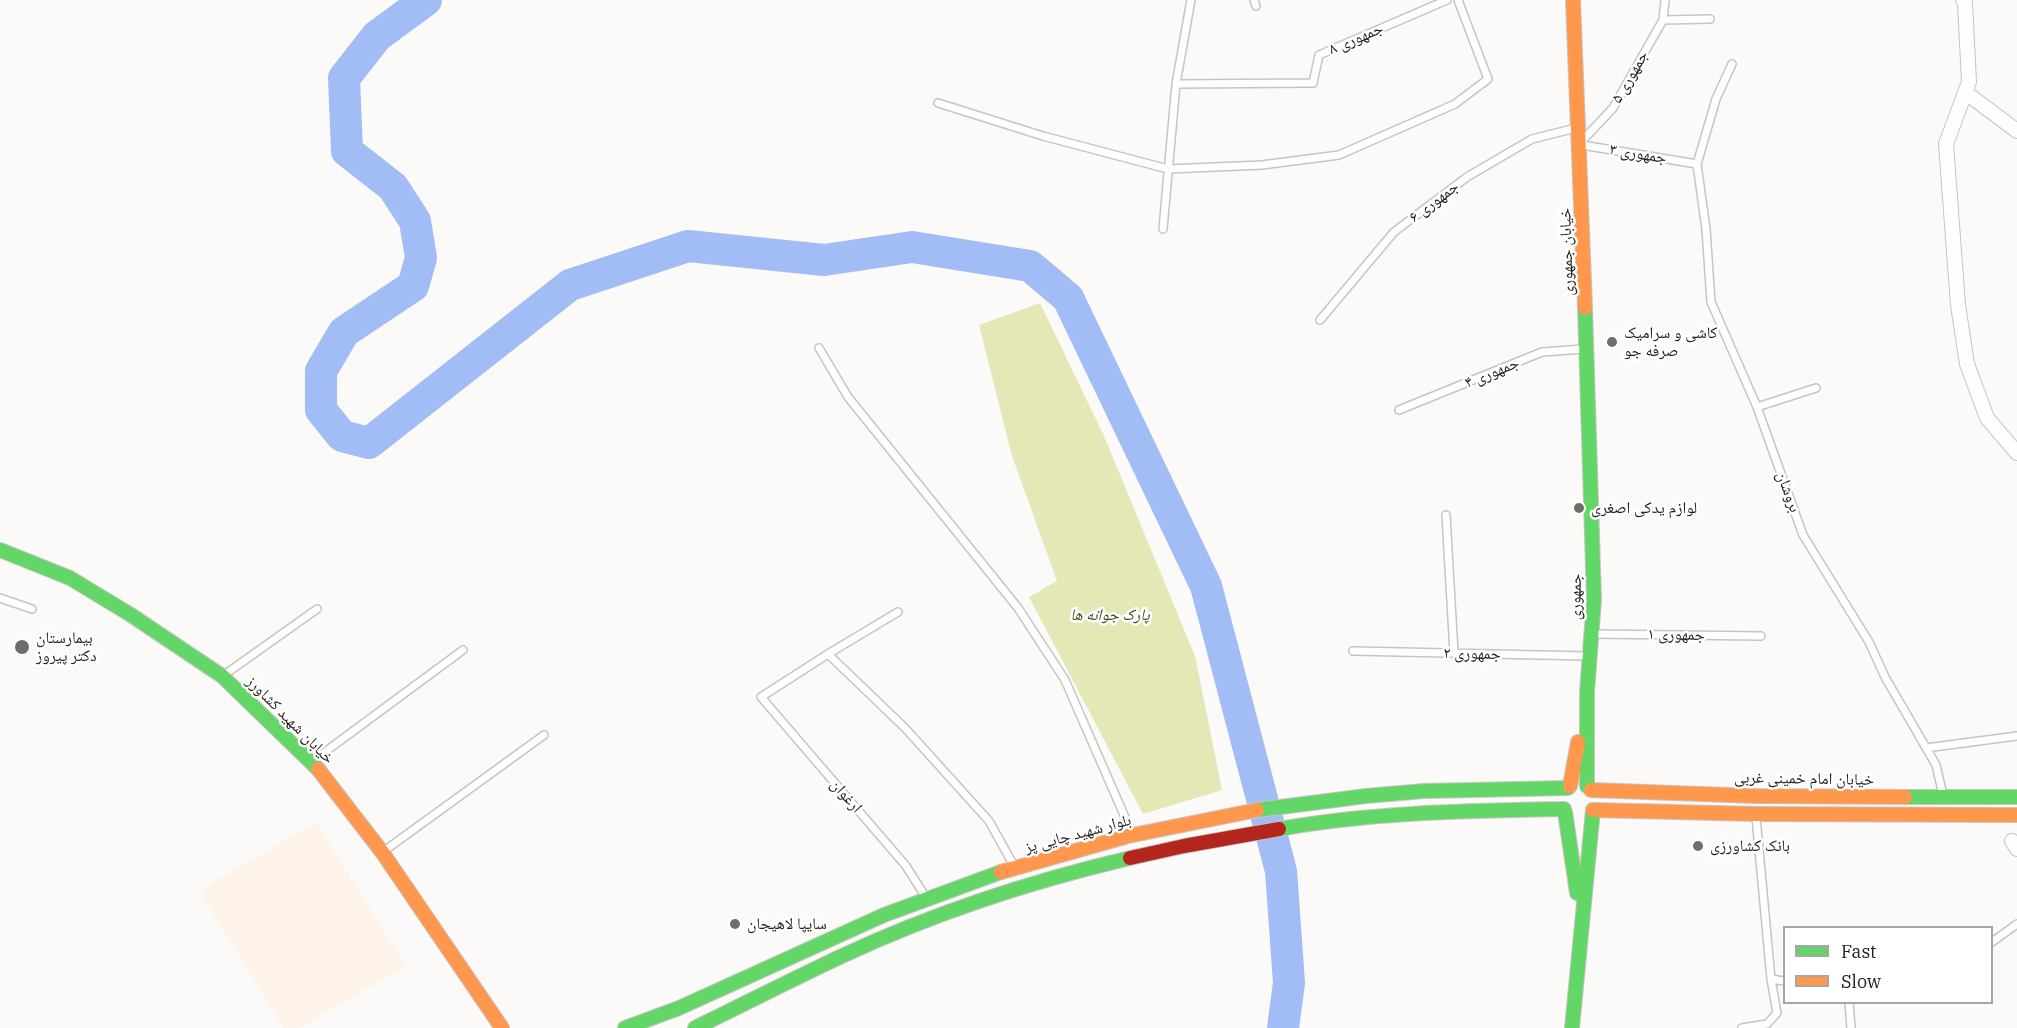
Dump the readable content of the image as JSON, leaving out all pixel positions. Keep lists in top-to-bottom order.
{
  "streets": {
    "main road": [
      "خیابان جمهوری",
      "جمهوری",
      "خیابان شهید کشاورز",
      "خیابان امام خمینی غربی",
      "بلوار شهید چایی پز"
    ],
    "lane": [
      "جمهوری ۸",
      "جمهوری ۵",
      "جمهوری ۳",
      "جمهوری ۶",
      "جمهوری ۴",
      "بروشان",
      "جمهوری ۱",
      "جمهوری ۲",
      "ارغوان"
    ]
  },
  "crossings": [
    ["جمهوری ۵", "جمهوری ۳"],
    ["جمهوری ۵", "خیابان جمهوری"],
    ["جمهوری ۳", "خیابان جمهوری"],
    ["جمهوری ۳", "بروشان"],
    ["جمهوری ۶", "خیابان جمهوری"],
    ["خیابان جمهوری", "جمهوری ۴"],
    ["خیابان جمهوری", "جمهوری"],
    ["بروشان", "خیابان امام خمینی غربی"],
    ["جمهوری", "جمهوری ۱"],
    ["جمهوری", "جمهوری ۲"],
    ["جمهوری", "خیابان امام خمینی غربی"],
    ["جمهوری", "بلوار شهید چایی پز"],
    ["خیابان امام خمینی غربی", "بلوار شهید چایی پز"],
    ["ارغوان", "بلوار شهید چایی پز"]
  ],
  "parks": ["پارک جوانه ها"],
  "places": [
    "کاشی و سرامیک صرفه جو",
    "لوازم یدکی اصغری",
    "بیمارستان دکتر پیروز",
    "بانک کشاورزی",
    "سایپا لاهیجان"
  ],
  "legend": ["Fast", "Slow"]
}
